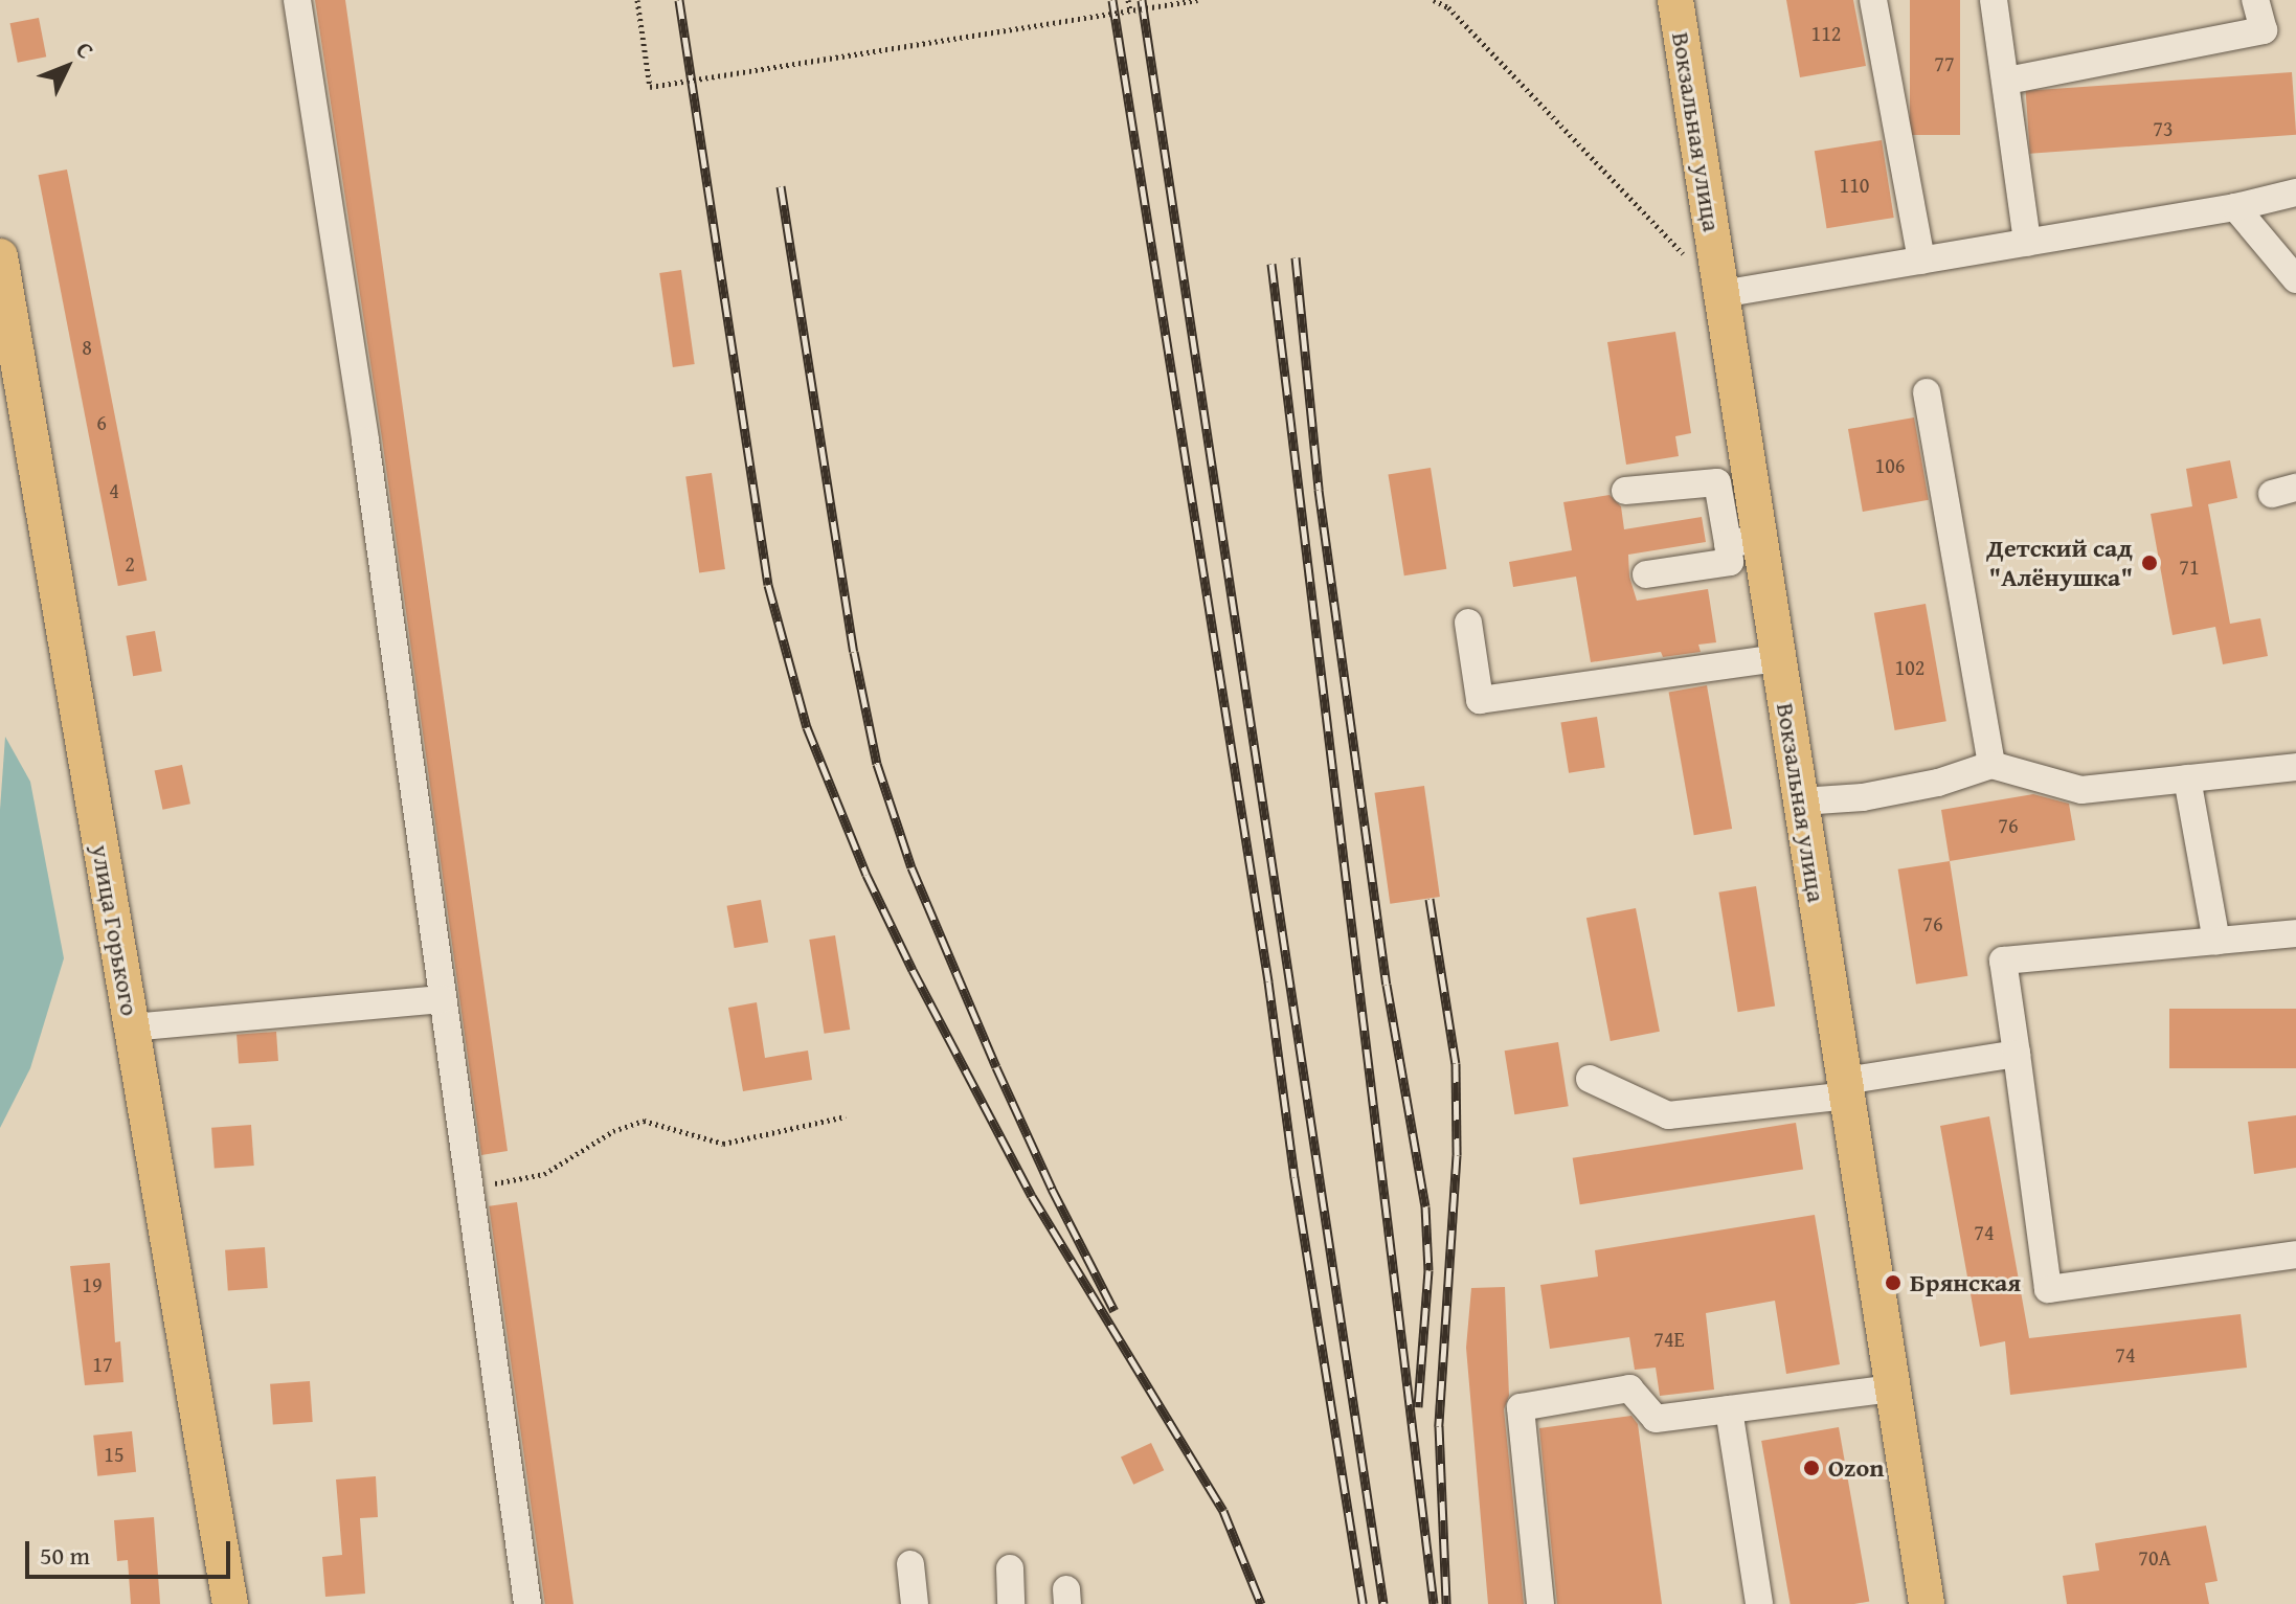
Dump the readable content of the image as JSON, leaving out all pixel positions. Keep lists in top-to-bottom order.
{
  "streets": {
    "main road": ["Вокзальная улица", "улица Горького"]
  },
  "places": ["Детский сад \"Алёнушка\"", "Брянская", "Ozon"],
  "house_numbers": [
    "112",
    "77",
    "73",
    "110",
    "8",
    "6",
    "106",
    "4",
    "2",
    "71",
    "102",
    "76",
    "76",
    "74",
    "19",
    "74Е",
    "74",
    "17",
    "15",
    "70А"
  ],
  "scale_bar": "50 m",
  "north": "top right"
}
